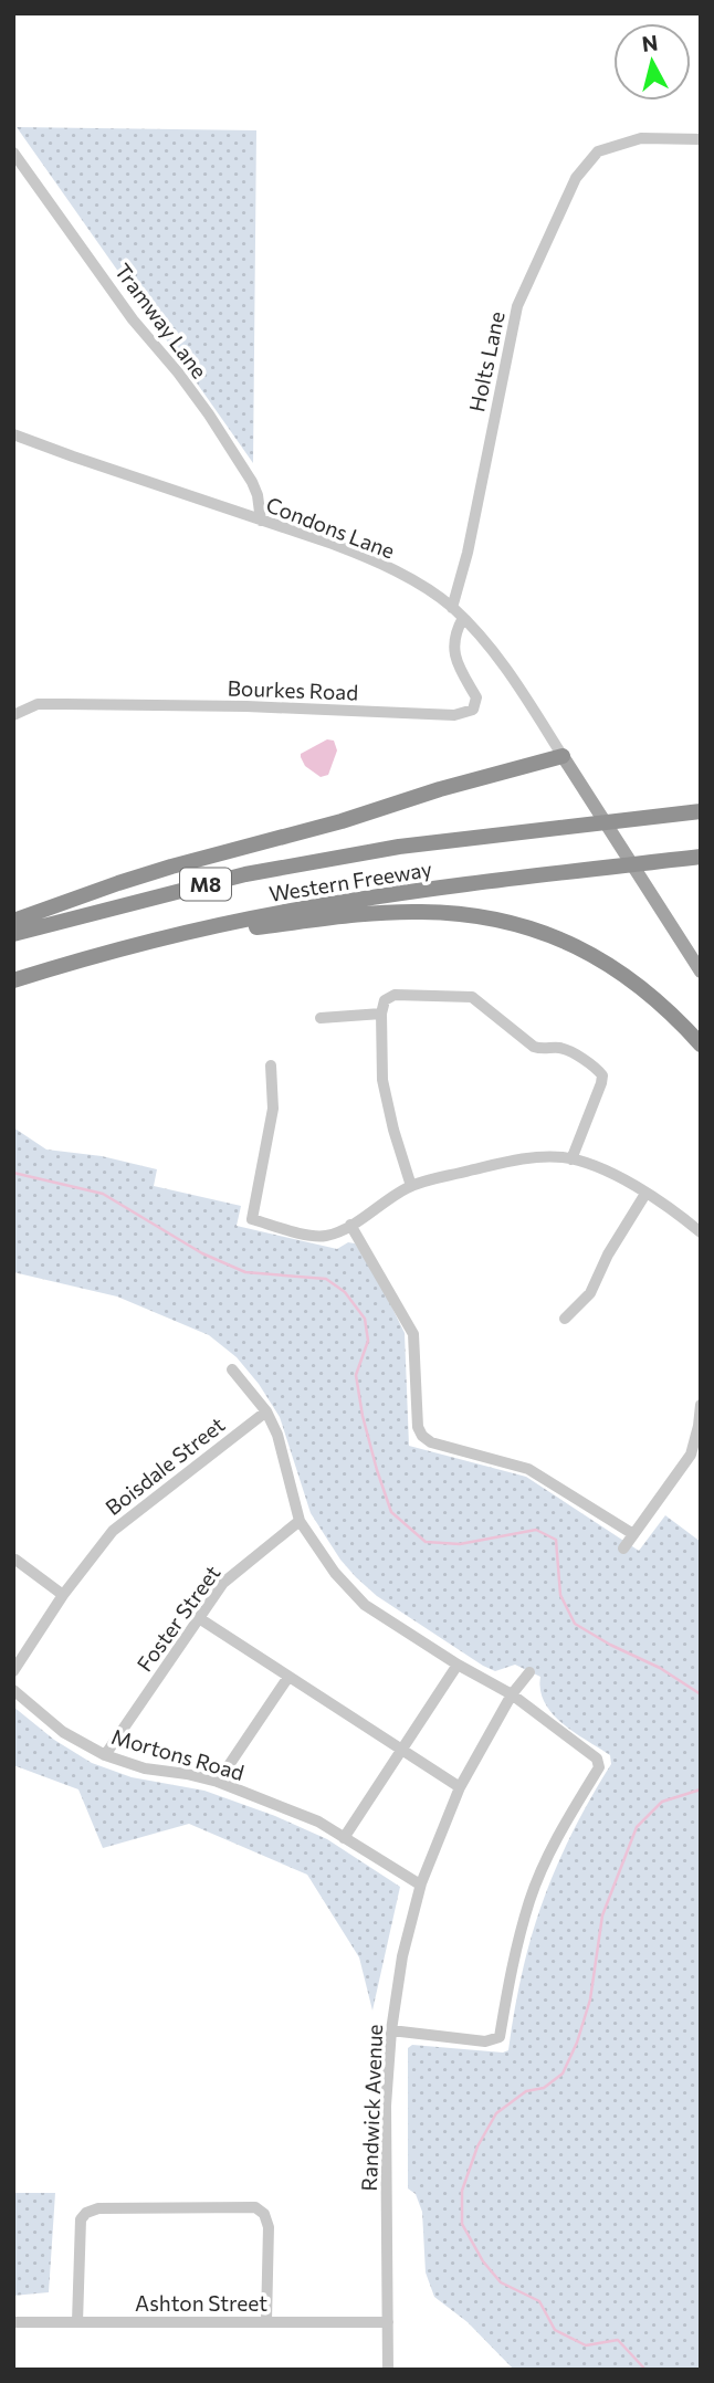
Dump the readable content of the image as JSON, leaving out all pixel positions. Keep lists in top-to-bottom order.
{
  "streets": {
    "highway": ["Western Freeway", "M8"],
    "street": [
      "Tramway Lane",
      "Holts Lane",
      "Condons Lane",
      "Bourkes Road",
      "Boisdale Street",
      "Foster Street",
      "Mortons Road",
      "Randwick Avenue",
      "Ashton Street"
    ]
  },
  "crossings": [
    ["Tramway Lane", "Condons Lane"],
    ["Holts Lane", "Condons Lane"],
    ["Condons Lane", "Bourkes Road"],
    ["Foster Street", "Mortons Road"],
    ["Mortons Road", "Randwick Avenue"],
    ["Randwick Avenue", "Ashton Street"]
  ],
  "north": "top"
}
